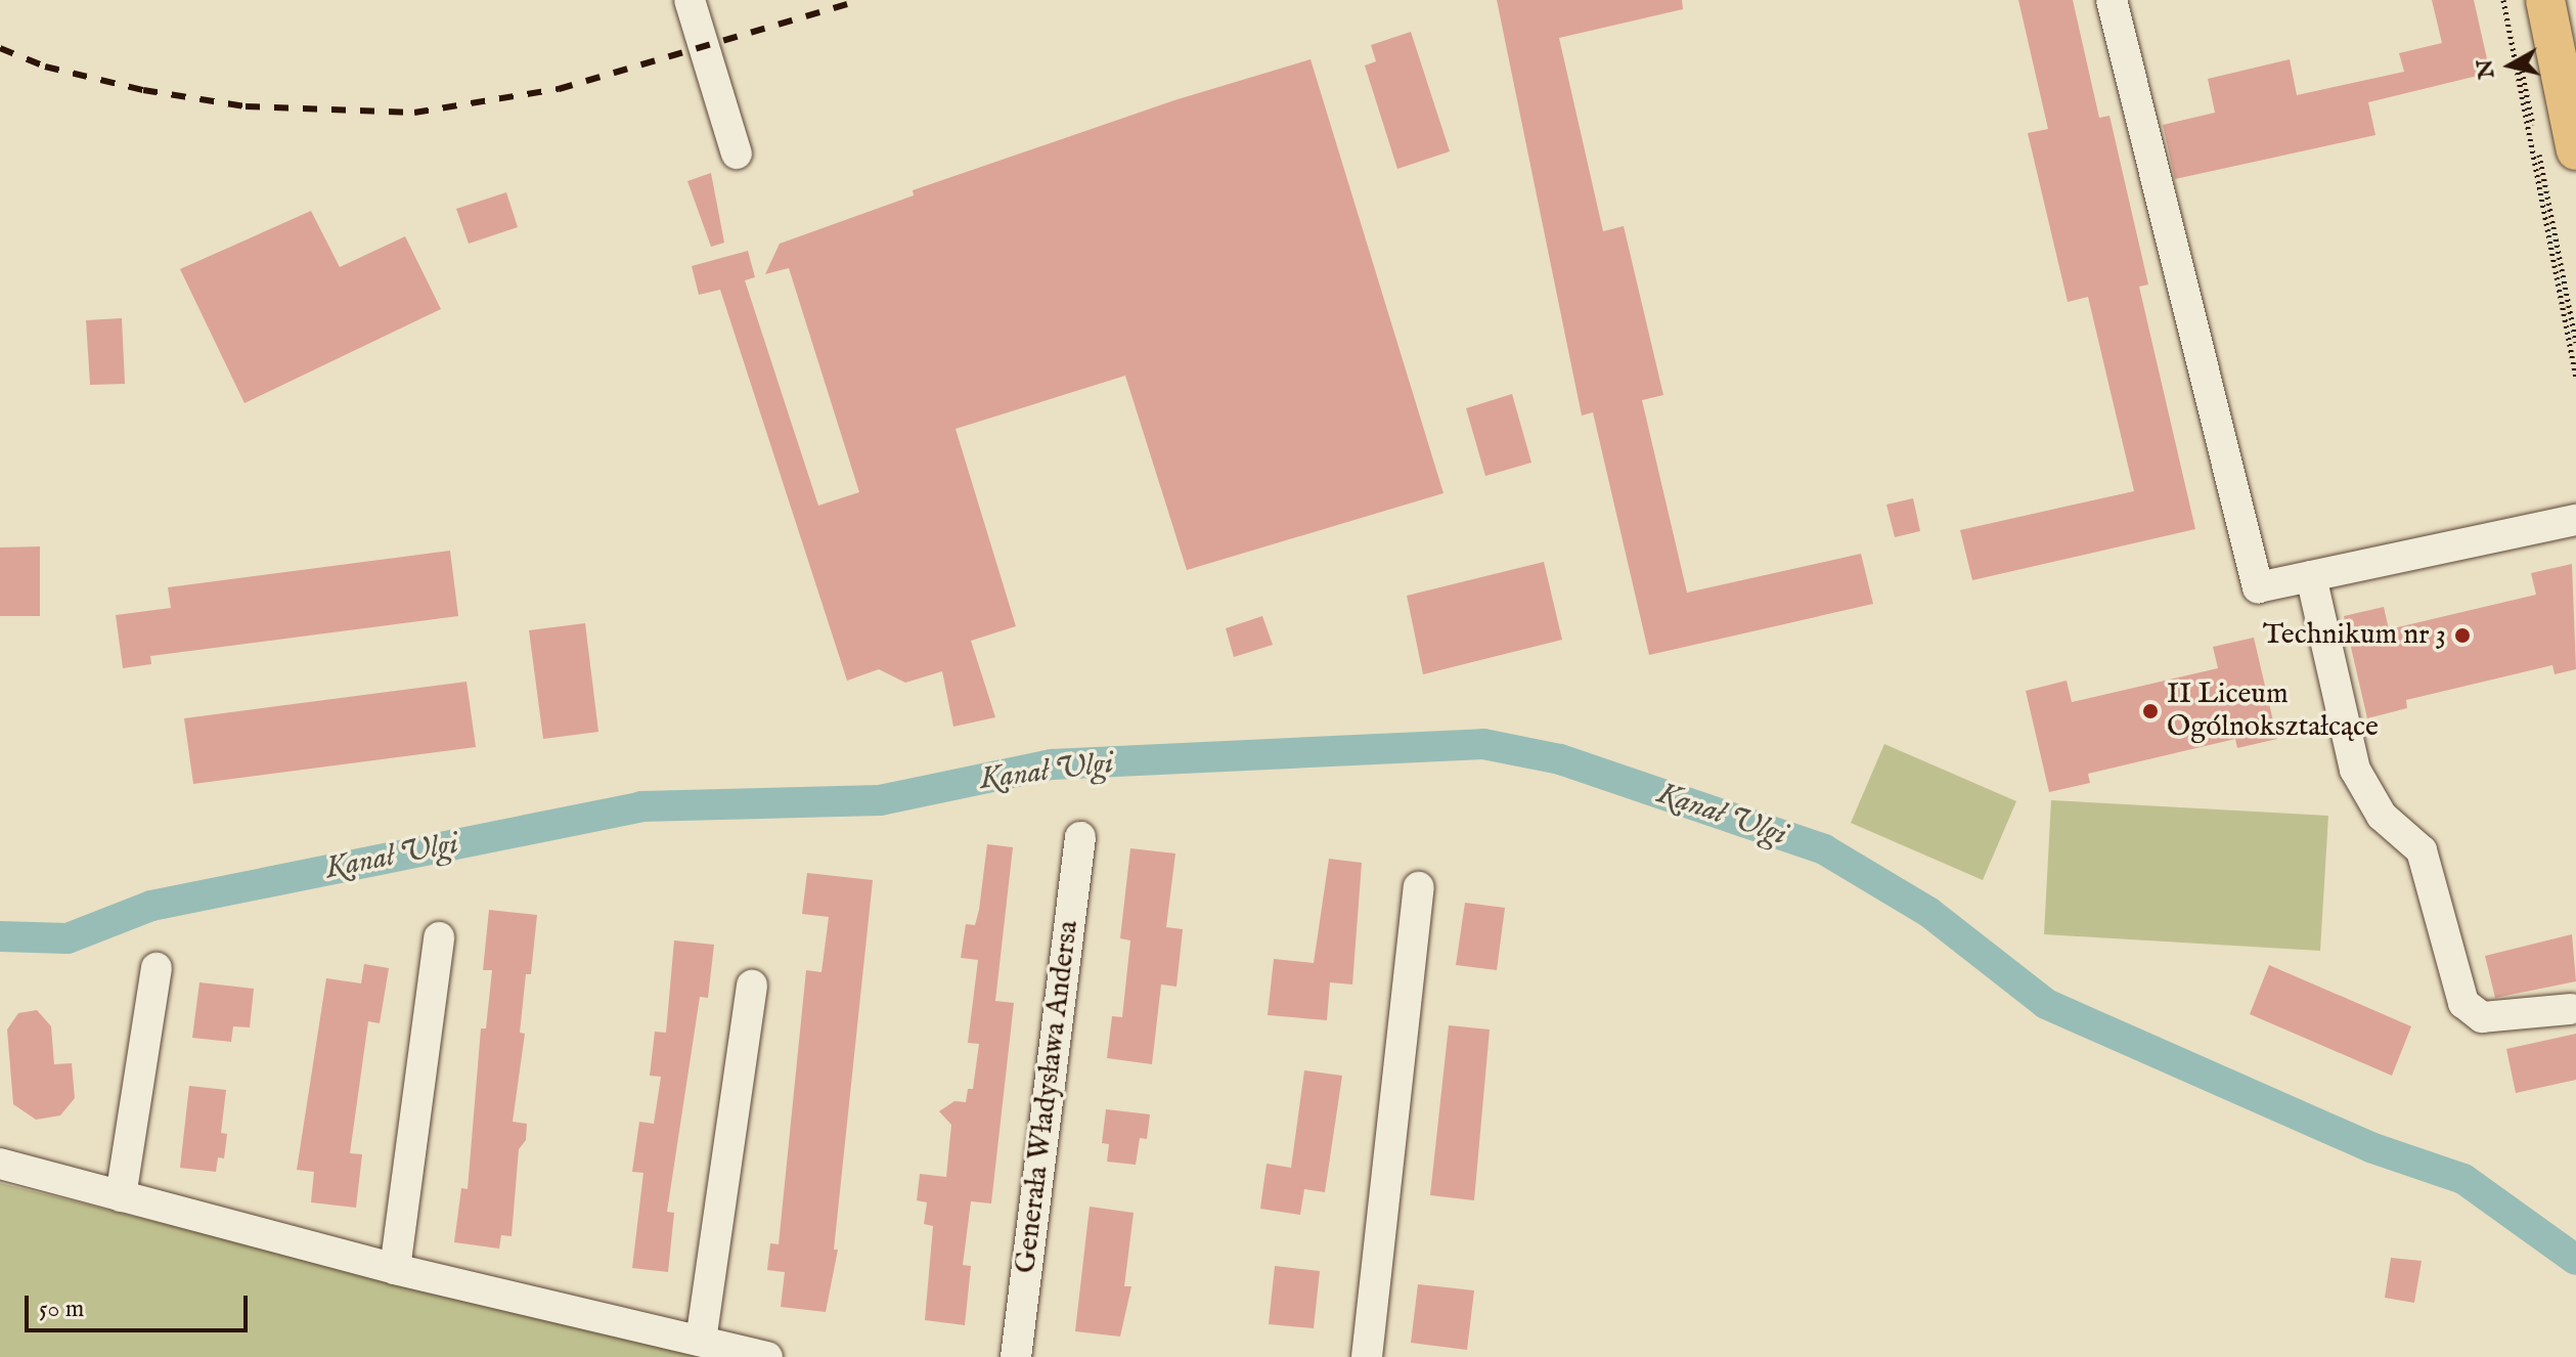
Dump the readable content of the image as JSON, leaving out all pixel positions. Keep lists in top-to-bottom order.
{
  "streets": {
    "street": ["Generała Władysława Andersa"]
  },
  "water": ["Kanał Ulgi"],
  "places": ["Technikum nr 3", "II Liceum Ogólnokształcące"],
  "scale_bar": "50 m",
  "north": "left"
}
